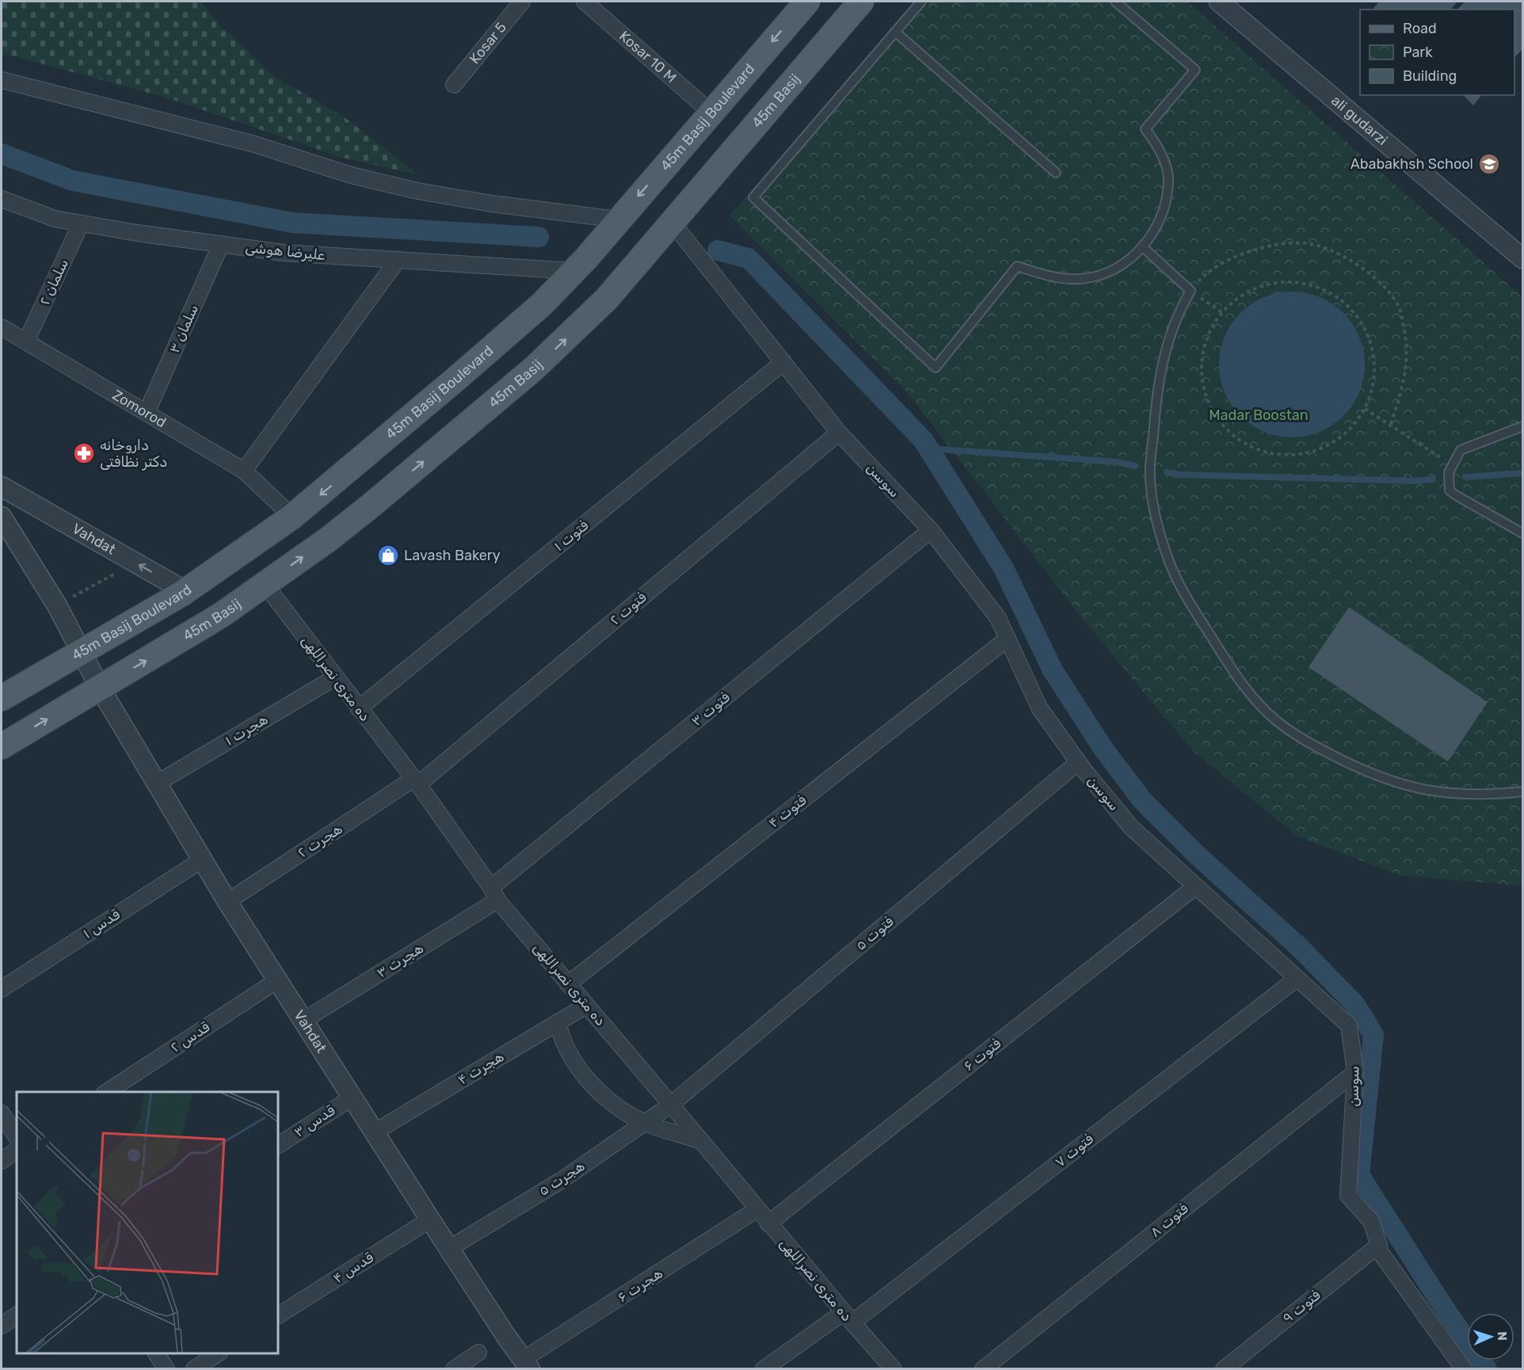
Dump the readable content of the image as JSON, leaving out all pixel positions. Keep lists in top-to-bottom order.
{
  "streets": {
    "main road": ["45m Basij", "45m Basij Boulevard"],
    "street": [
      "Kosar 5",
      "Kosar 10 M",
      "ali gudarzi",
      "علیرضا هوشی",
      "سلمان ۲",
      "سلمان ۳",
      "Zomorod",
      "سوسن",
      "فتوت ۱",
      "Vahdat",
      "فتوت ۲",
      "ده متری نصراللهی",
      "فتوت ۳",
      "هجرت ۱",
      "فتوت ۴",
      "هجرت ۲",
      "قدس ۱",
      "فتوت ۵",
      "هجرت ۳",
      "قدس ۲",
      "فتوت ۶",
      "هجرت ۴",
      "قدس ۳",
      "فتوت ۷",
      "هجرت ۵",
      "فتوت ۸",
      "قدس ۴",
      "هجرت ۶",
      "فتوت ۹"
    ]
  },
  "crossings": [
    ["Kosar 10 M", "45m Basij Boulevard"],
    ["45m Basij", "سوسن"],
    ["45m Basij", "Vahdat"],
    ["45m Basij", "ده متری نصراللهی"],
    ["45m Basij Boulevard", "علیرضا هوشی"],
    ["45m Basij Boulevard", "Zomorod"],
    ["45m Basij Boulevard", "Vahdat"],
    ["علیرضا هوشی", "سلمان ۲"],
    ["علیرضا هوشی", "سلمان ۳"],
    ["سلمان ۲", "Zomorod"],
    ["سلمان ۳", "Zomorod"],
    ["سوسن", "فتوت ۱"],
    ["سوسن", "فتوت ۲"],
    ["سوسن", "فتوت ۳"],
    ["سوسن", "فتوت ۴"],
    ["سوسن", "فتوت ۵"],
    ["سوسن", "فتوت ۶"],
    ["سوسن", "فتوت ۷"],
    ["سوسن", "فتوت ۸"],
    ["سوسن", "فتوت ۹"],
    ["فتوت ۱", "ده متری نصراللهی"],
    ["Vahdat", "هجرت ۱"],
    ["Vahdat", "هجرت ۲"],
    ["Vahdat", "قدس ۱"],
    ["Vahdat", "هجرت ۳"],
    ["Vahdat", "قدس ۲"],
    ["Vahdat", "هجرت ۴"],
    ["Vahdat", "قدس ۳"],
    ["Vahdat", "هجرت ۵"],
    ["Vahdat", "قدس ۴"],
    ["Vahdat", "هجرت ۶"],
    ["فتوت ۲", "ده متری نصراللهی"],
    ["فتوت ۲", "هجرت ۲"],
    ["ده متری نصراللهی", "فتوت ۳"],
    ["ده متری نصراللهی", "هجرت ۱"],
    ["ده متری نصراللهی", "فتوت ۴"],
    ["ده متری نصراللهی", "هجرت ۲"],
    ["ده متری نصراللهی", "فتوت ۵"],
    ["ده متری نصراللهی", "هجرت ۳"],
    ["ده متری نصراللهی", "فتوت ۶"],
    ["ده متری نصراللهی", "هجرت ۴"],
    ["ده متری نصراللهی", "فتوت ۷"],
    ["ده متری نصراللهی", "هجرت ۵"],
    ["ده متری نصراللهی", "هجرت ۶"],
    ["فتوت ۳", "هجرت ۳"],
    ["فتوت ۵", "هجرت ۵"]
  ],
  "one_way": ["45m Basij"],
  "parks": ["Madar Boostan"],
  "places": {
    "school or university": ["Ababakhsh School"],
    "pharmacy": ["داروخانه دکتر نظافتی"],
    "shop": ["Lavash Bakery"]
  },
  "legend": ["Road", "Park", "Building"],
  "north": "right"
}
